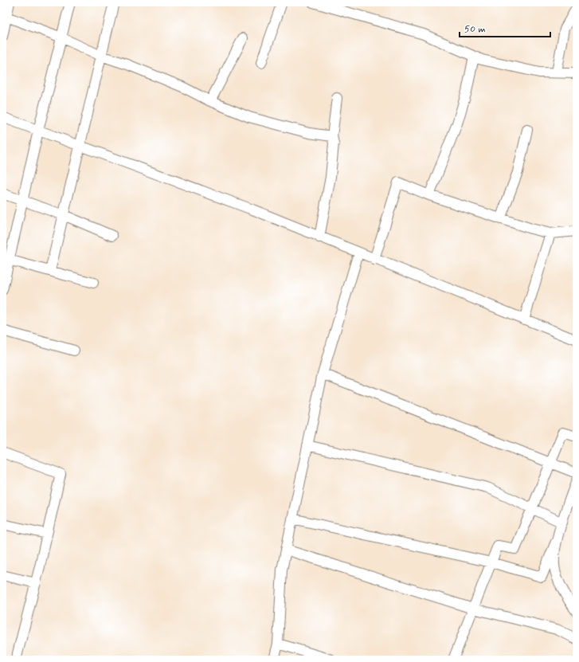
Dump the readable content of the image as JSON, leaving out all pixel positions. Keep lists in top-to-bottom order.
{
  "scale_bar": "50 m"
}
